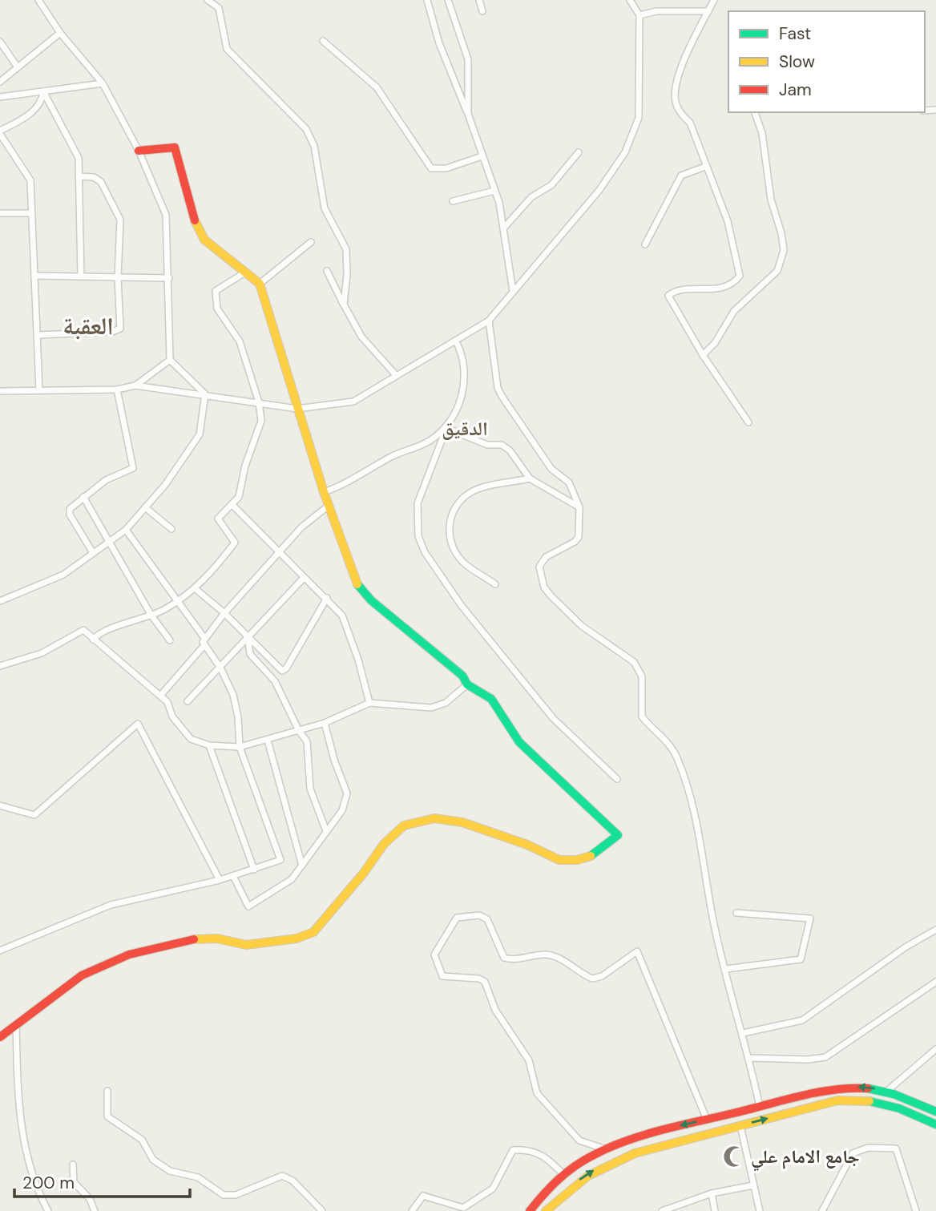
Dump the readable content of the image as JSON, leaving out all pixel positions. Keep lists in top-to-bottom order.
{
  "districts": ["العقبة", "الدقيق"],
  "places": {
    "mosque": ["جامع الامام علي"]
  },
  "legend": ["Fast", "Slow", "Jam"],
  "scale_bar": "200 m"
}
